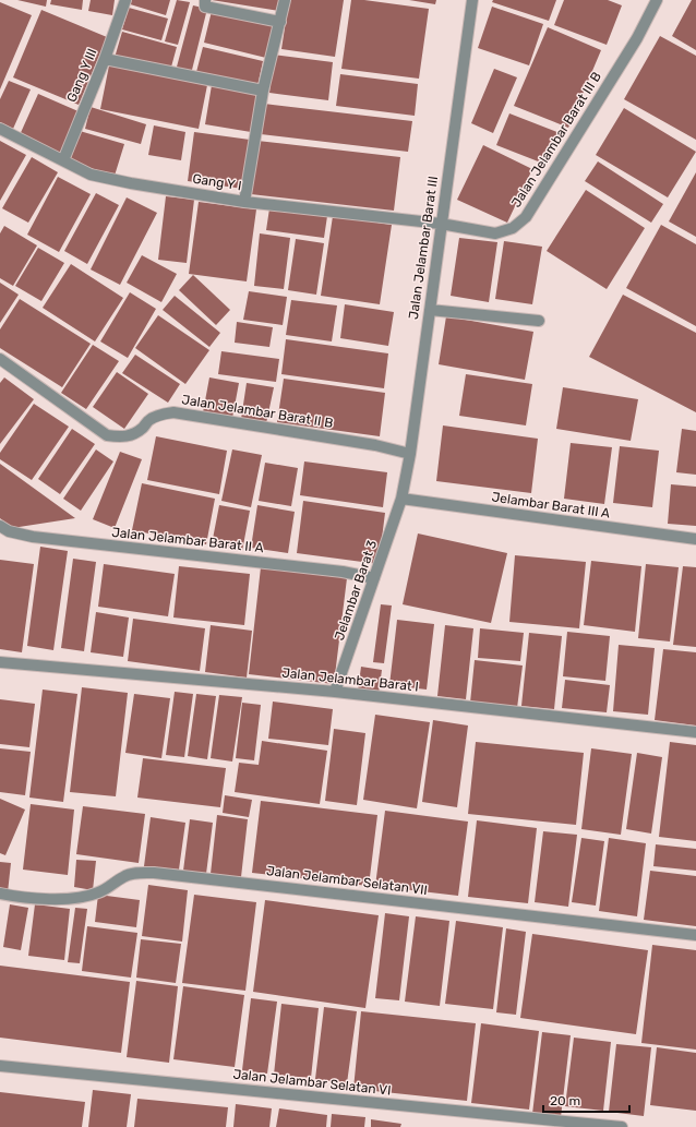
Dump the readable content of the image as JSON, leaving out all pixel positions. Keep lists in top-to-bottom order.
{
  "streets": {
    "street": [
      "Gang Y III",
      "Jalan Jelambar Barat III B",
      "Gang Y I",
      "Jalan Jelambar Barat III",
      "Jalan Jelambar Barat II B",
      "Jelambar Barat III A",
      "Jalan Jelambar Barat II A",
      "Jelambar Barat 3",
      "Jalan Jelambar Barat I",
      "Jalan Jelambar Selatan VII",
      "Jalan Jelambar Selatan VI"
    ]
  },
  "crossings": [
    ["Gang Y III", "Gang Y I"],
    ["Jalan Jelambar Barat III B", "Gang Y I"],
    ["Jalan Jelambar Barat III B", "Jalan Jelambar Barat III"],
    ["Gang Y I", "Jalan Jelambar Barat III"],
    ["Jalan Jelambar Barat III", "Jalan Jelambar Barat II B"],
    ["Jalan Jelambar Barat III", "Jelambar Barat III A"],
    ["Jalan Jelambar Barat III", "Jelambar Barat 3"],
    ["Jelambar Barat III A", "Jelambar Barat 3"],
    ["Jalan Jelambar Barat II A", "Jelambar Barat 3"],
    ["Jelambar Barat 3", "Jalan Jelambar Barat I"]
  ],
  "scale_bar": "20 m"
}
